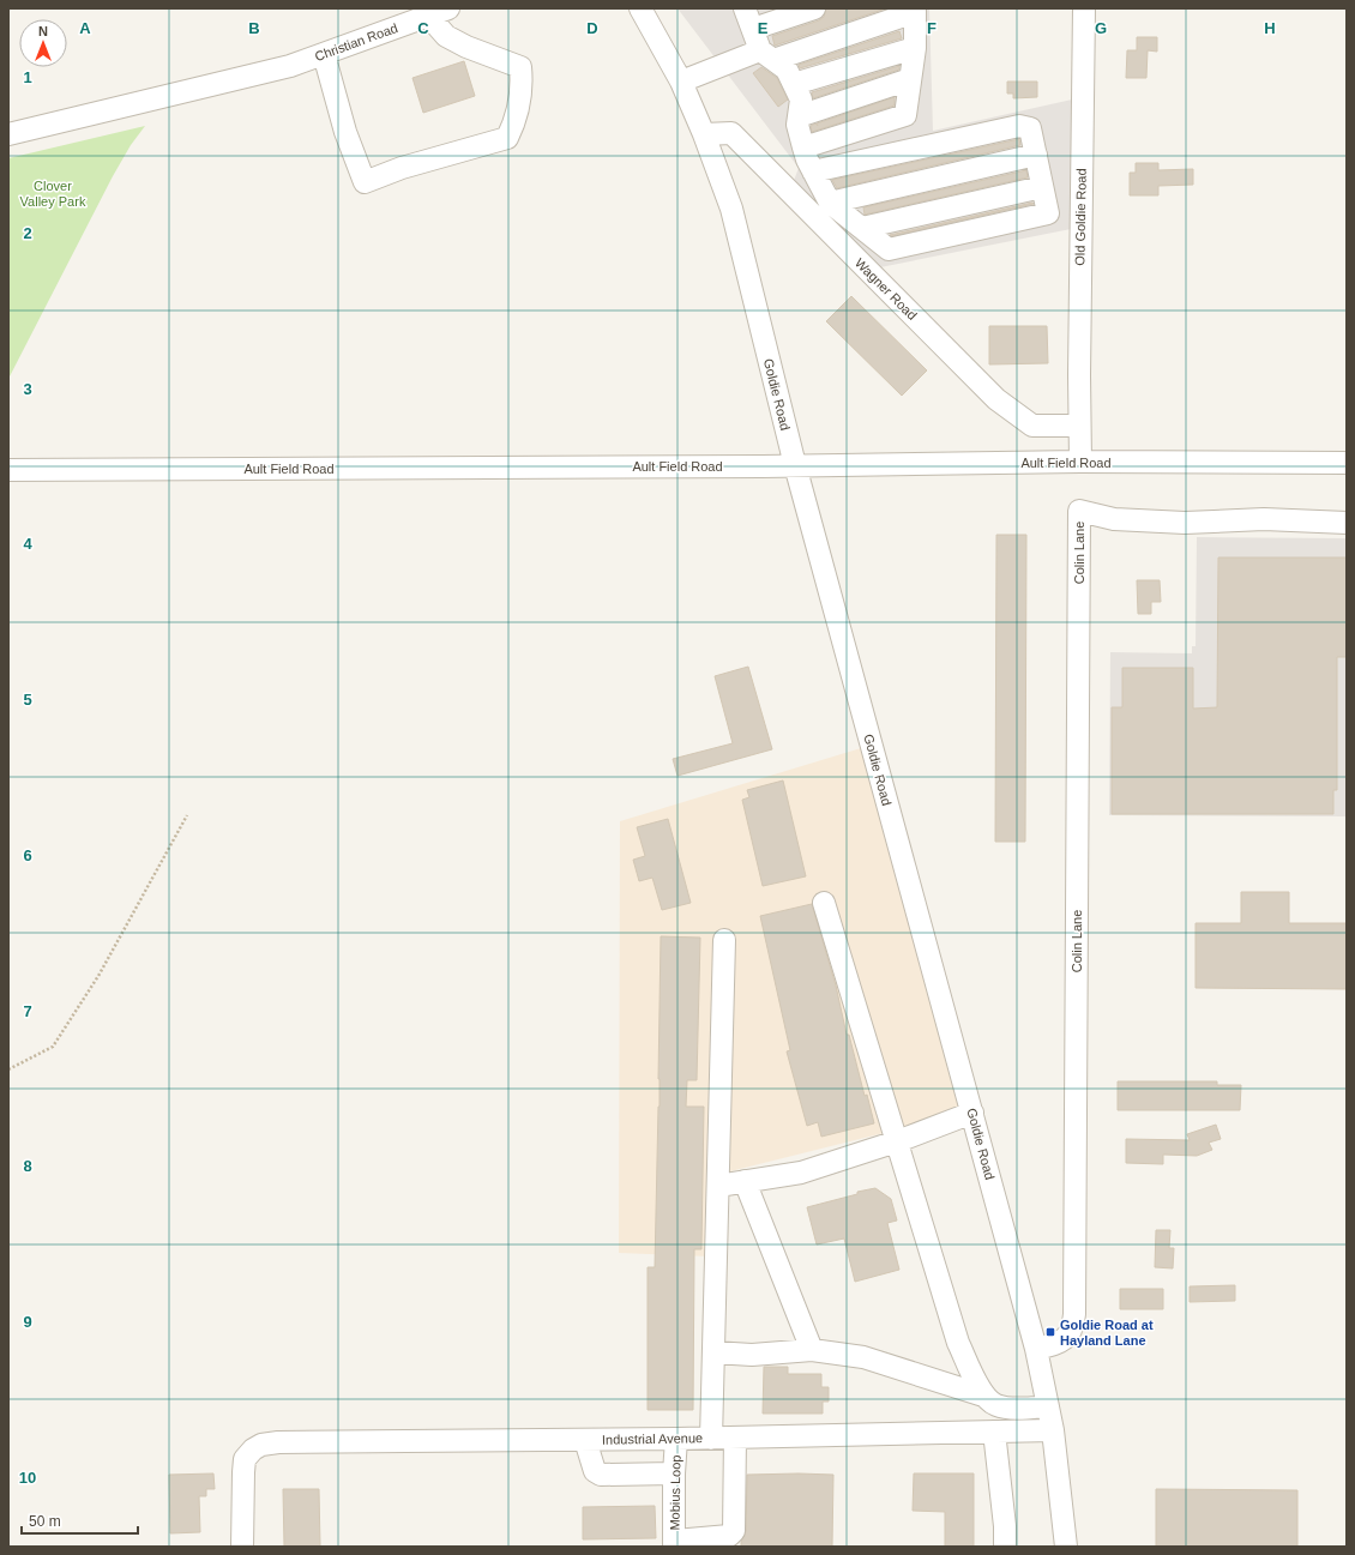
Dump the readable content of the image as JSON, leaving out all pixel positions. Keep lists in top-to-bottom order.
{
  "streets": {
    "street": [
      "Christian Road",
      "Old Goldie Road",
      "Wagner Road",
      "Goldie Road",
      "Ault Field Road",
      "Colin Lane",
      "Industrial Avenue",
      "Mobius Loop"
    ]
  },
  "crossings": [
    ["Old Goldie Road", "Wagner Road"],
    ["Wagner Road", "Goldie Road"],
    ["Goldie Road", "Ault Field Road"],
    ["Goldie Road", "Colin Lane"],
    ["Goldie Road", "Industrial Avenue"],
    ["Industrial Avenue", "Mobius Loop"]
  ],
  "parks": ["Clover Valley Park"],
  "places": {
    "transit": ["Goldie Road at Hayland Lane"]
  },
  "scale_bar": "50 m",
  "north": "top",
  "grid": {
    "columns": [
      "A",
      "B",
      "C",
      "D",
      "E",
      "F",
      "G",
      "H"
    ],
    "rows": [
      "1",
      "2",
      "3",
      "4",
      "5",
      "6",
      "7",
      "8",
      "9",
      "10"
    ]
  }
}
